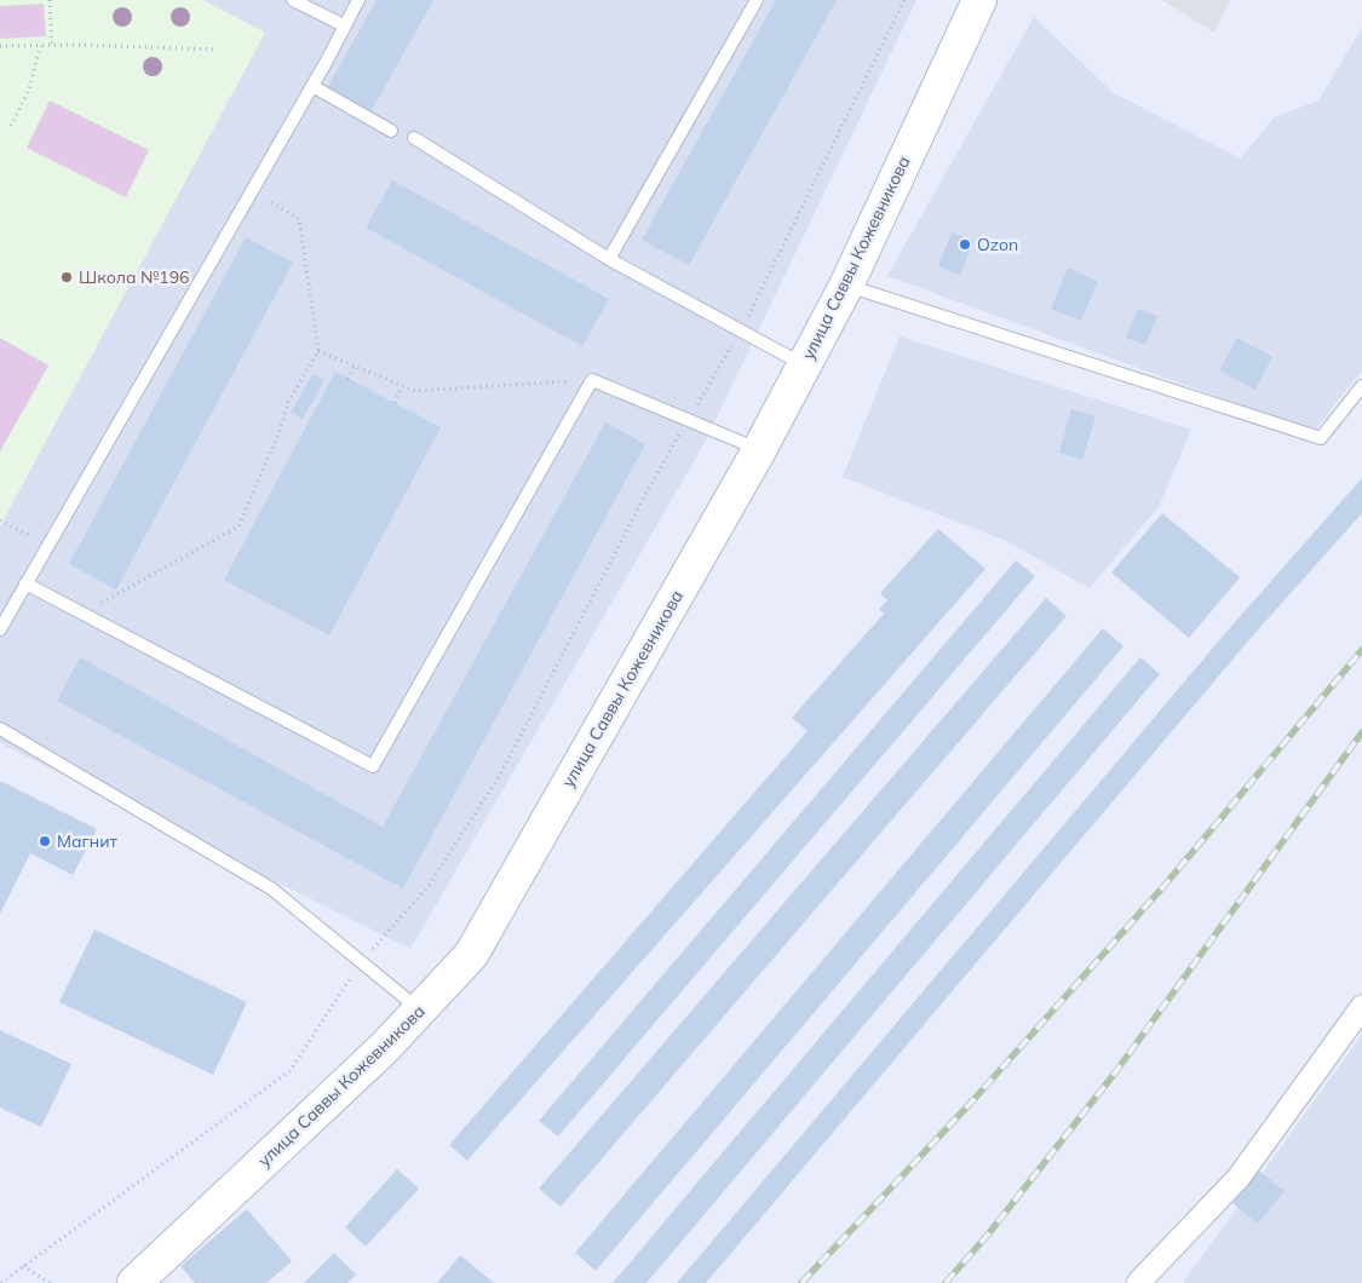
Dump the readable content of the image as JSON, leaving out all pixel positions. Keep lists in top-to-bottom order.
{
  "streets": {
    "street": ["улица Саввы Кожевникова"]
  },
  "places": ["Ozon", "Школа №196", "Магнит"]
}
